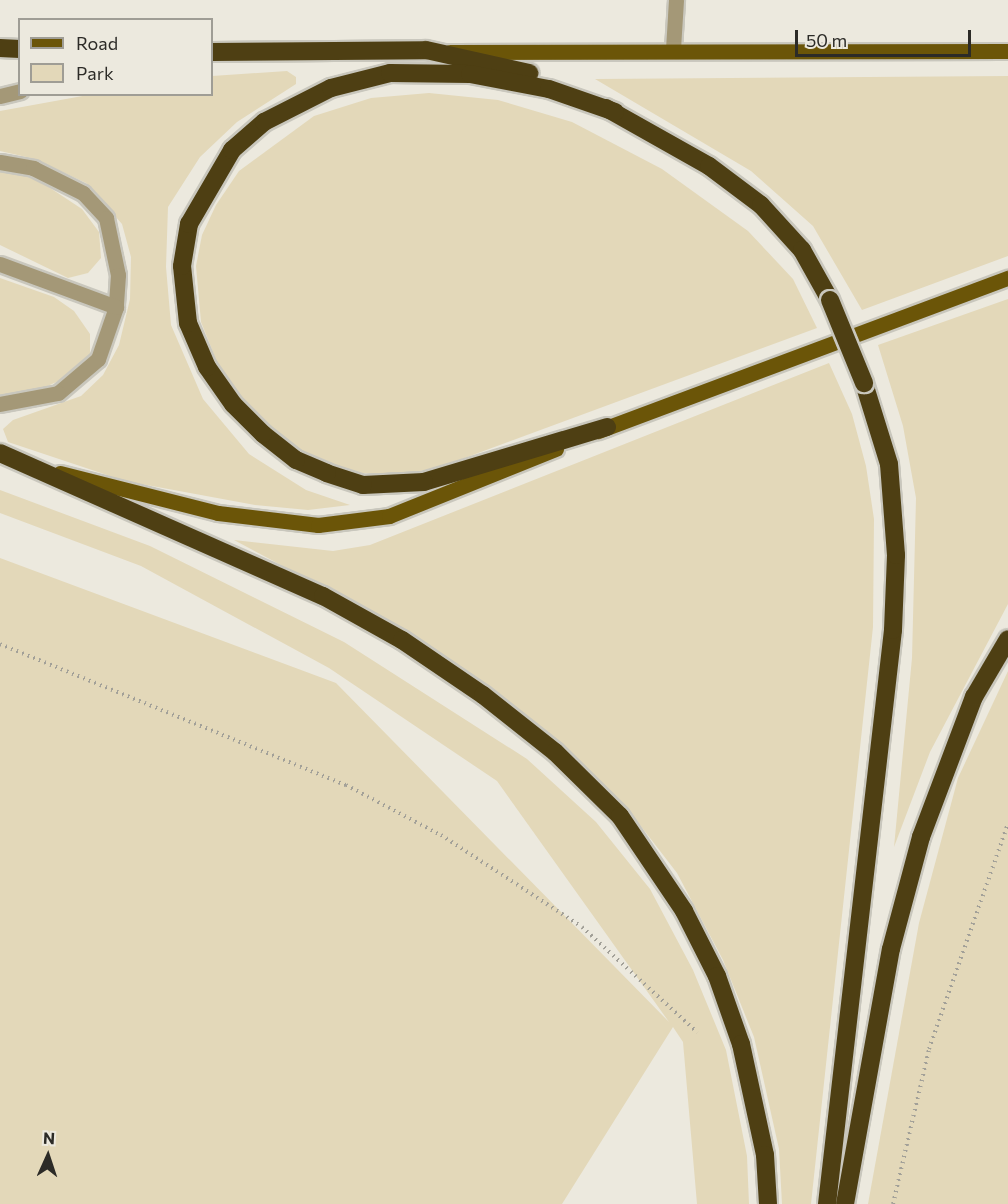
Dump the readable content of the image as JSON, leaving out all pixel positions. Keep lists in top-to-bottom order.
{
  "legend": ["Road", "Park"],
  "scale_bar": "50 m",
  "north": "top"
}
